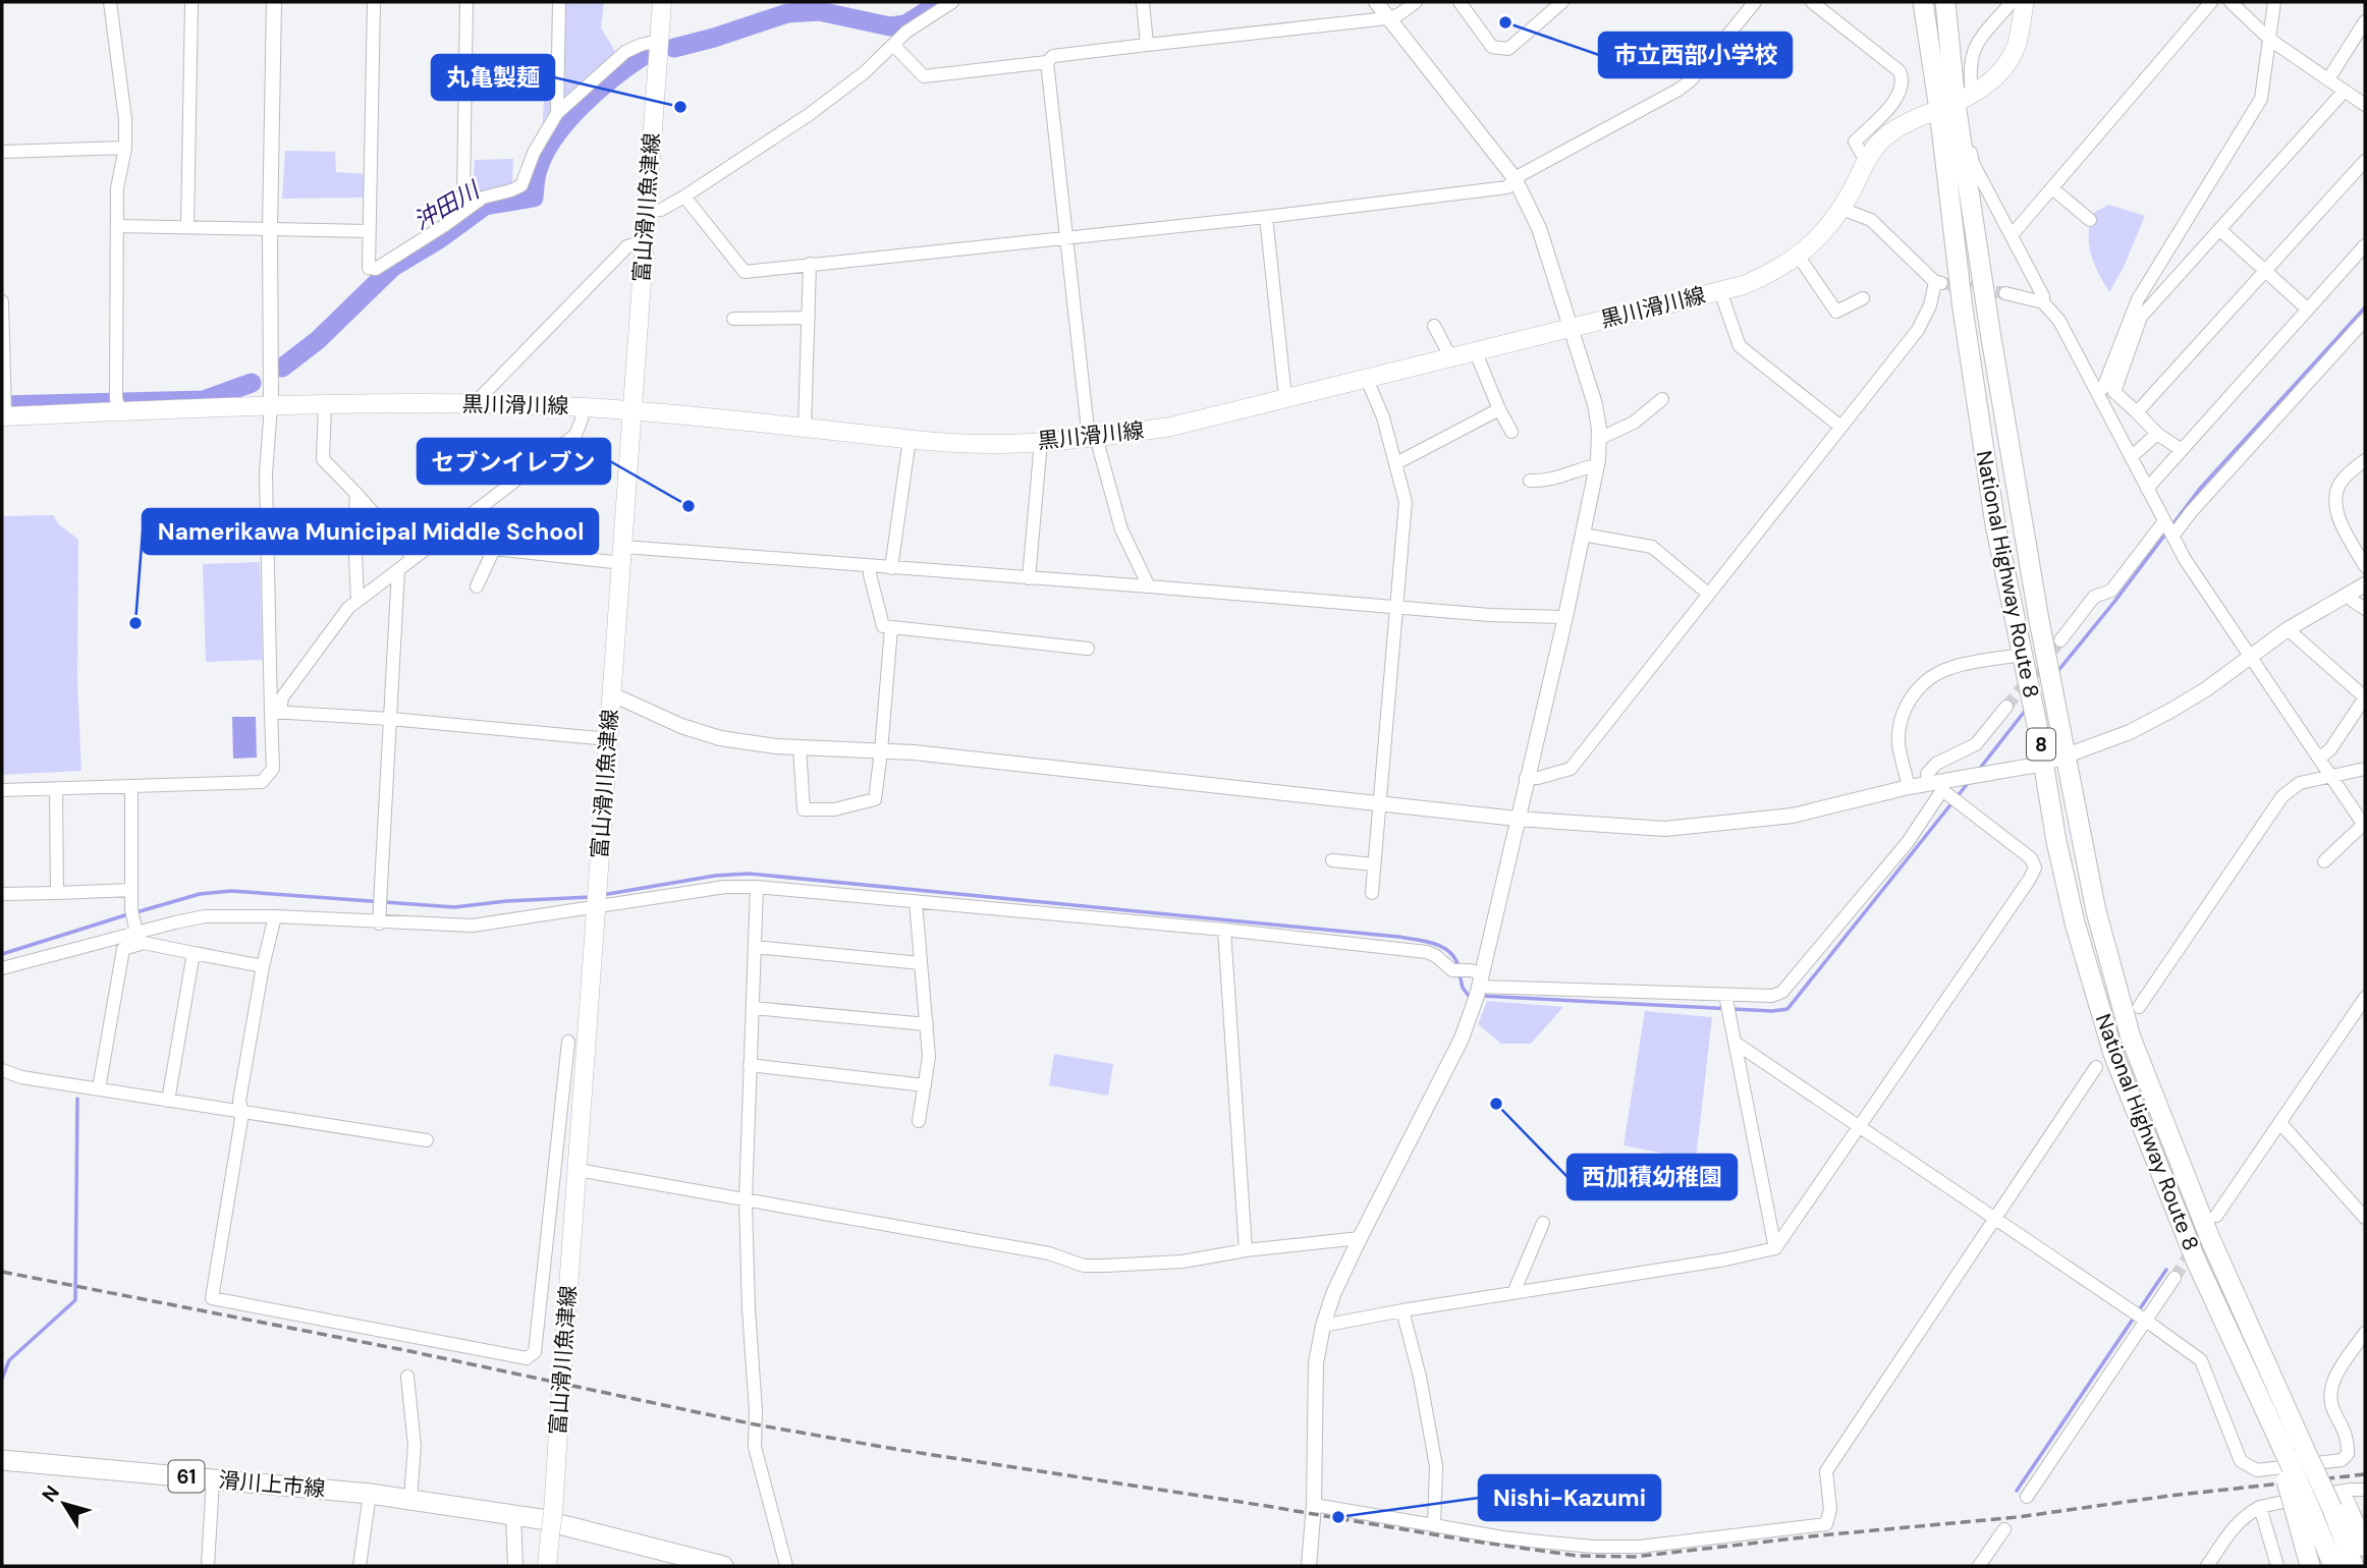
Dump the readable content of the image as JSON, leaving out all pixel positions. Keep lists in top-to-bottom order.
{
  "streets": {
    "main road": [
      "富山滑川魚津線",
      "黒川滑川線",
      "National Highway Route 8",
      "8",
      "61",
      "滑川上市線"
    ]
  },
  "crossings": [
    ["富山滑川魚津線", "黒川滑川線"],
    ["黒川滑川線", "National Highway Route 8"],
    ["National Highway Route 8", "8"]
  ],
  "water": ["沖田川"],
  "places": [
    "市立西部小学校",
    "丸亀製麺",
    "セブンイレブン",
    "Namerikawa Municipal Middle School",
    "西加積幼稚園",
    "Nishi-Kazumi"
  ],
  "north": "top left"
}
